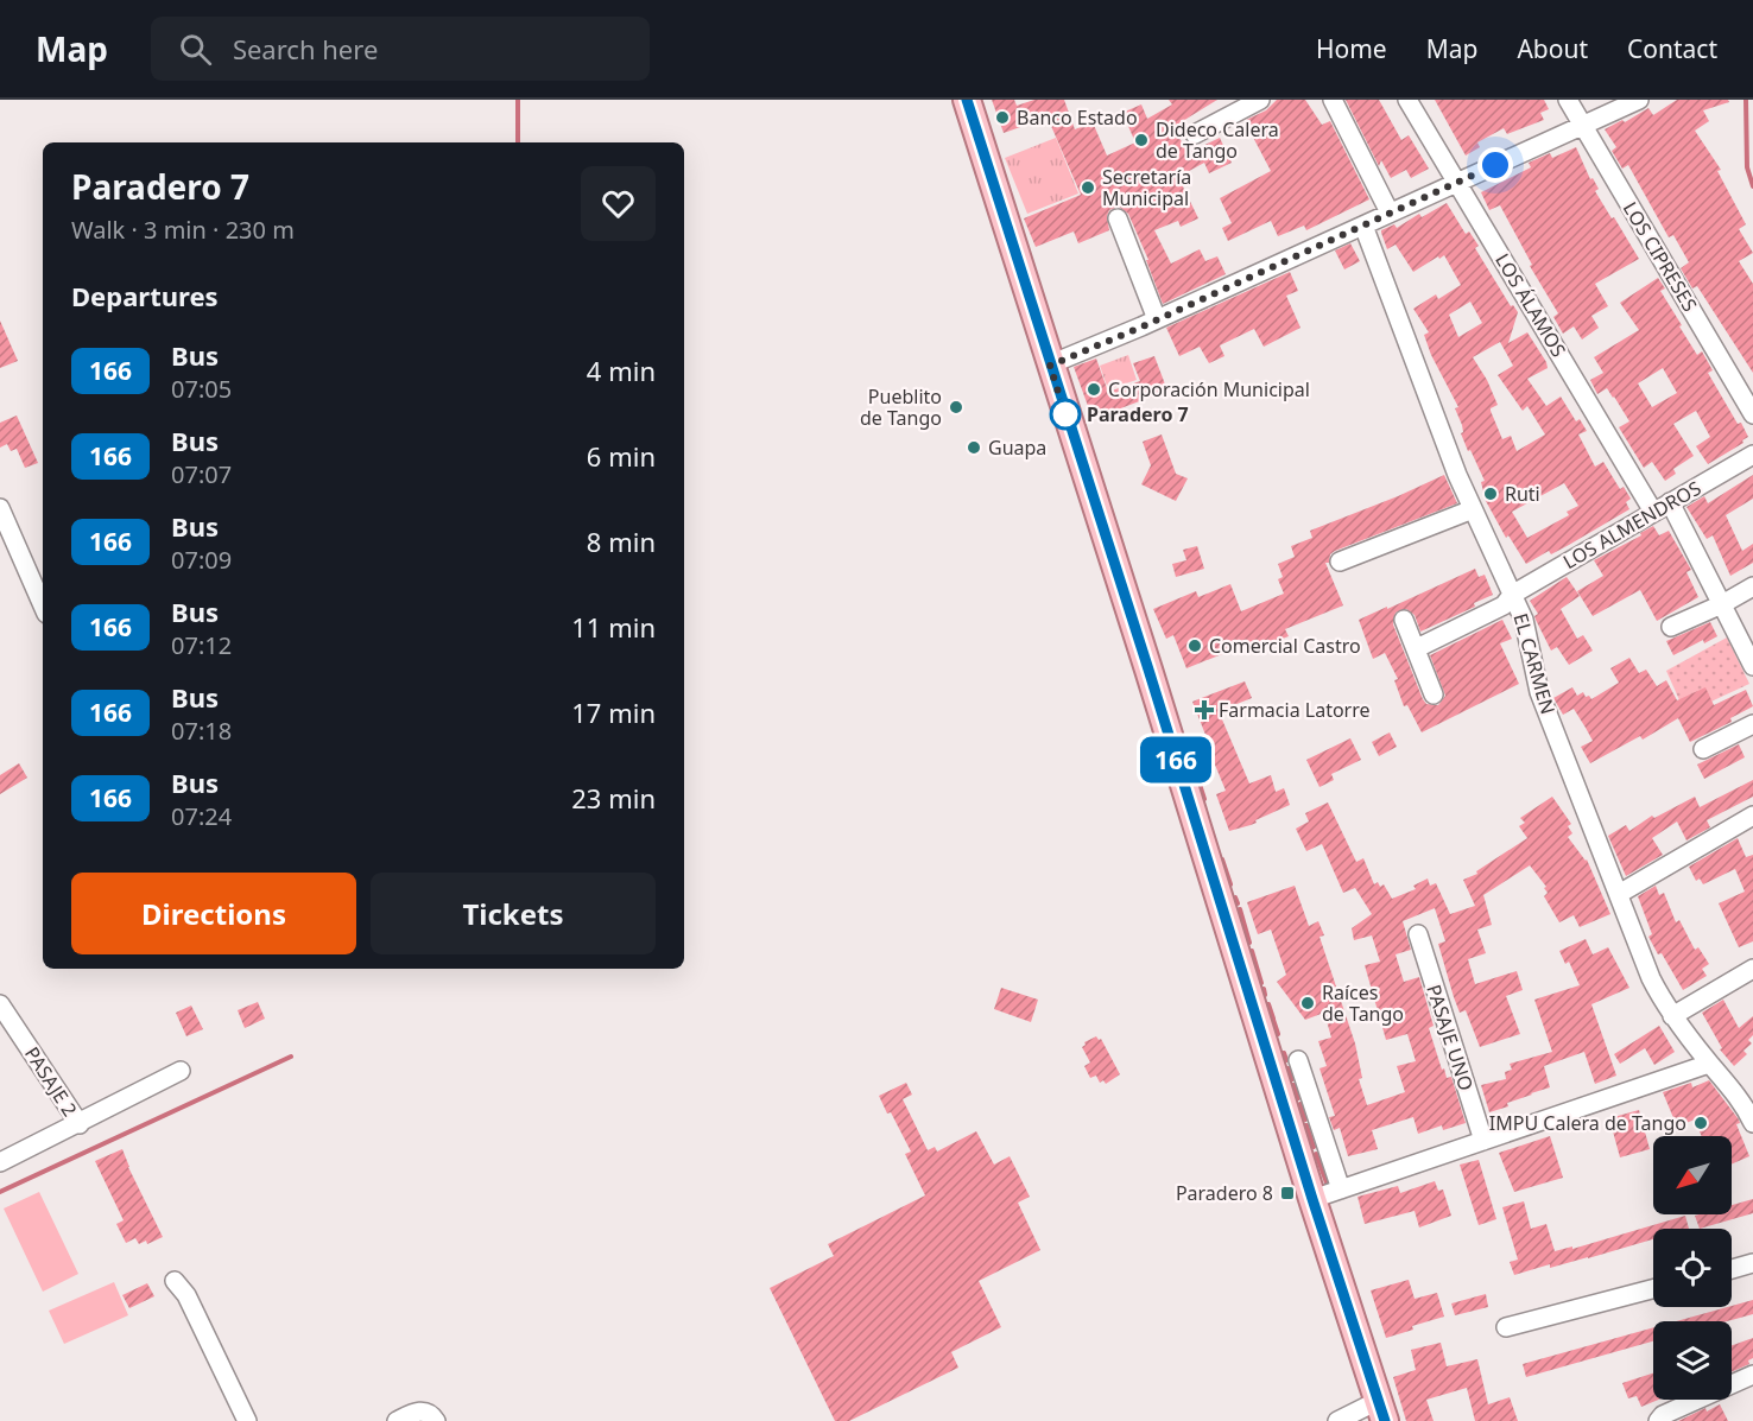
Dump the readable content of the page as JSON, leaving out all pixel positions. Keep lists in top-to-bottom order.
{
  "streets": {
    "street": [
      "LOS CIPRESES",
      "LOS ÁLAMOS",
      "LOS ALMENDROS",
      "EL CARMEN",
      "PASAJE UNO",
      "PASAJE 2"
    ]
  },
  "crossings": [
    ["LOS ÁLAMOS", "LOS ALMENDROS"],
    ["LOS ALMENDROS", "EL CARMEN"]
  ],
  "places": {
    "other": [
      "Banco Estado",
      "Dideco Calera de Tango",
      "Secretaría Municipal",
      "Corporación Municipal",
      "Pueblito de Tango",
      "Paradero 7",
      "Guapa",
      "Ruti",
      "Comercial Castro",
      "Raíces de Tango",
      "IMPU Calera de Tango"
    ],
    "health": ["Farmacia Latorre"],
    "transit": ["Paradero 8"]
  },
  "lines": ["bus line 166"],
  "north": "bottom left",
  "page": {
    "header": "Map",
    "search": "Search here",
    "nav": [
      "Home",
      "Map",
      "About",
      "Contact"
    ],
    "on_map": "166",
    "heading": [
      ["Paradero 7", "Walk · 3 min · 230 m"],
      "Departures"
    ],
    "list": [
      {
        "mark": "166",
        "name": "Bus",
        "note": "07:05",
        "value": "4 min"
      },
      {
        "mark": "166",
        "name": "Bus",
        "note": "07:07",
        "value": "6 min"
      },
      {
        "mark": "166",
        "name": "Bus",
        "note": "07:09",
        "value": "8 min"
      },
      {
        "mark": "166",
        "name": "Bus",
        "note": "07:12",
        "value": "11 min"
      },
      {
        "mark": "166",
        "name": "Bus",
        "note": "07:18",
        "value": "17 min"
      },
      {
        "mark": "166",
        "name": "Bus",
        "note": "07:24",
        "value": "23 min"
      }
    ],
    "buttons": ["Directions", "Tickets"]
  }
}
